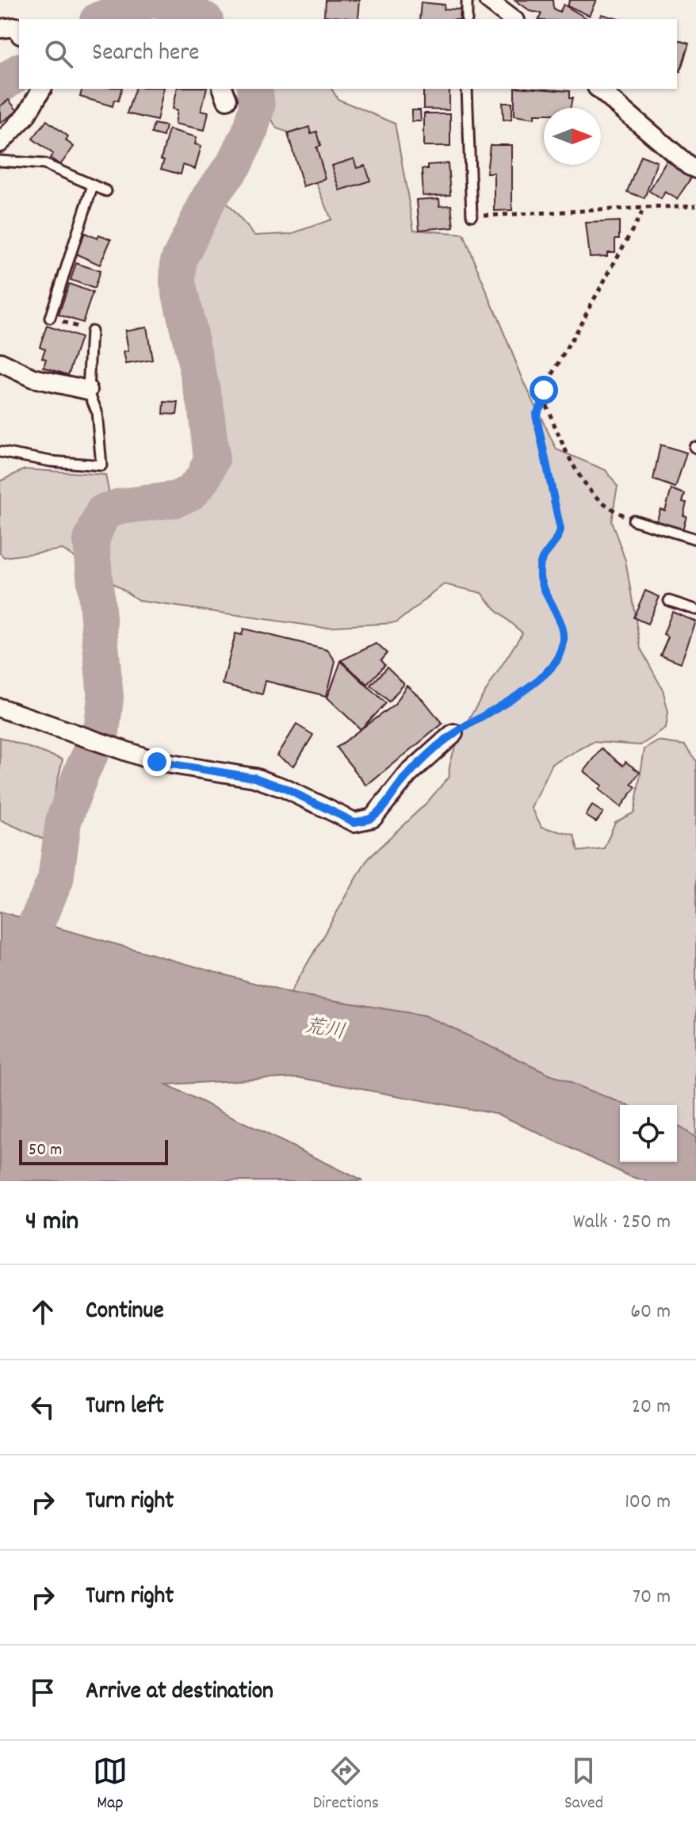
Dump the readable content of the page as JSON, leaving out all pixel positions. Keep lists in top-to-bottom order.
{
  "water": ["荒川"],
  "scale_bar": "50 m",
  "north": "right",
  "page": {
    "search": "Search here",
    "scale": "50 m",
    "heading": ["4 min", "Walk · 250 m"],
    "list": [
      ["Continue", "60 m"],
      ["Turn left", "20 m"],
      ["Turn right", "100 m"],
      ["Turn right", "70 m"],
      "Arrive at destination"
    ],
    "nav": ["Map", "Directions", "Saved"]
  }
}
